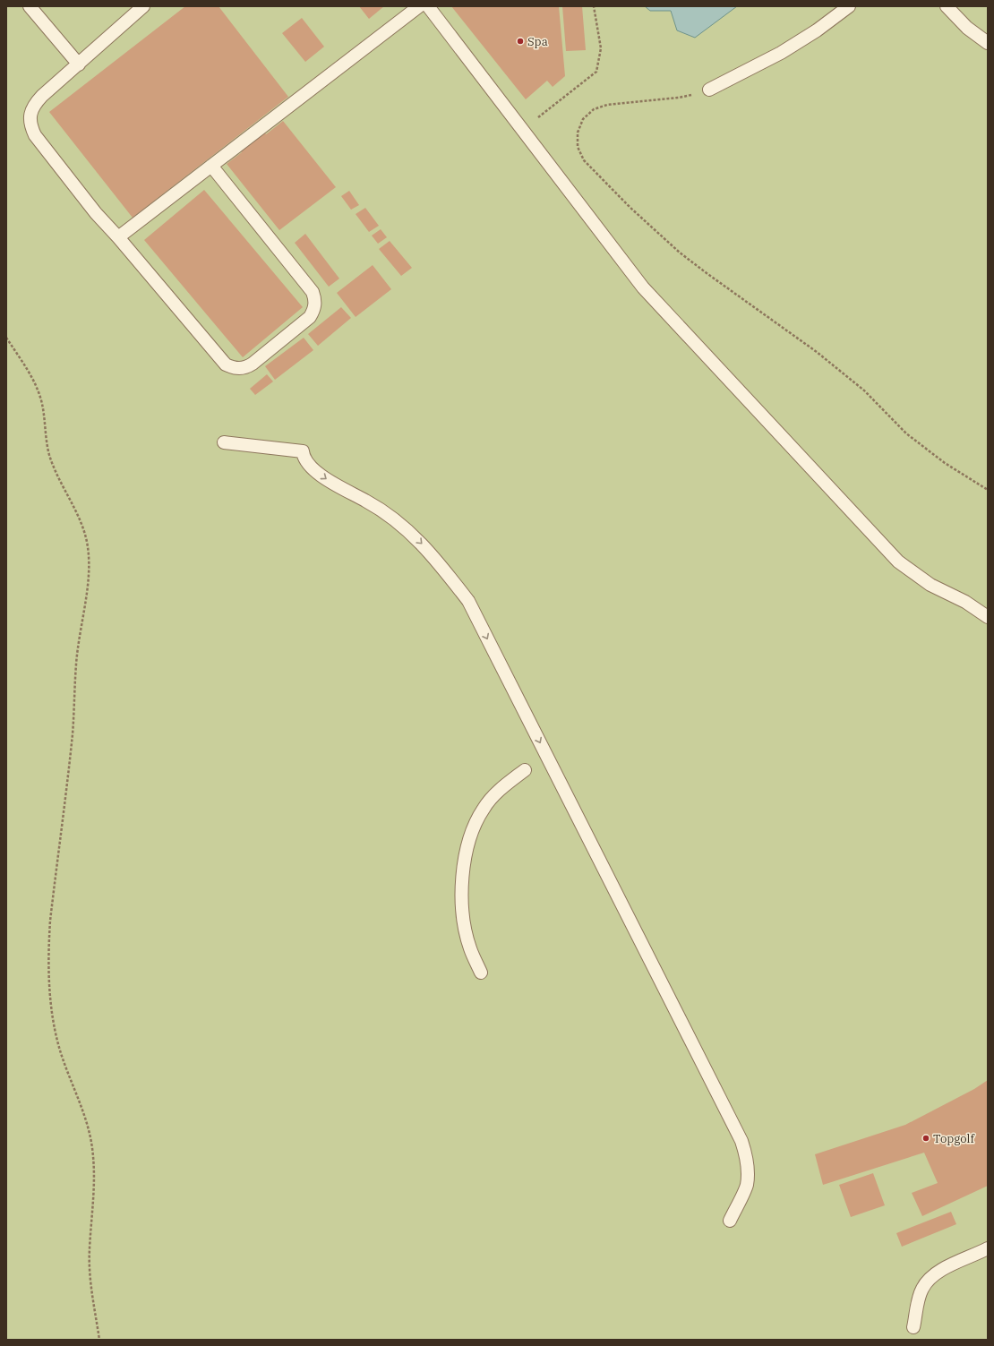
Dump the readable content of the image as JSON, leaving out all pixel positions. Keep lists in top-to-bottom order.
{
  "places": ["Spa", "Topgolf"]
}
